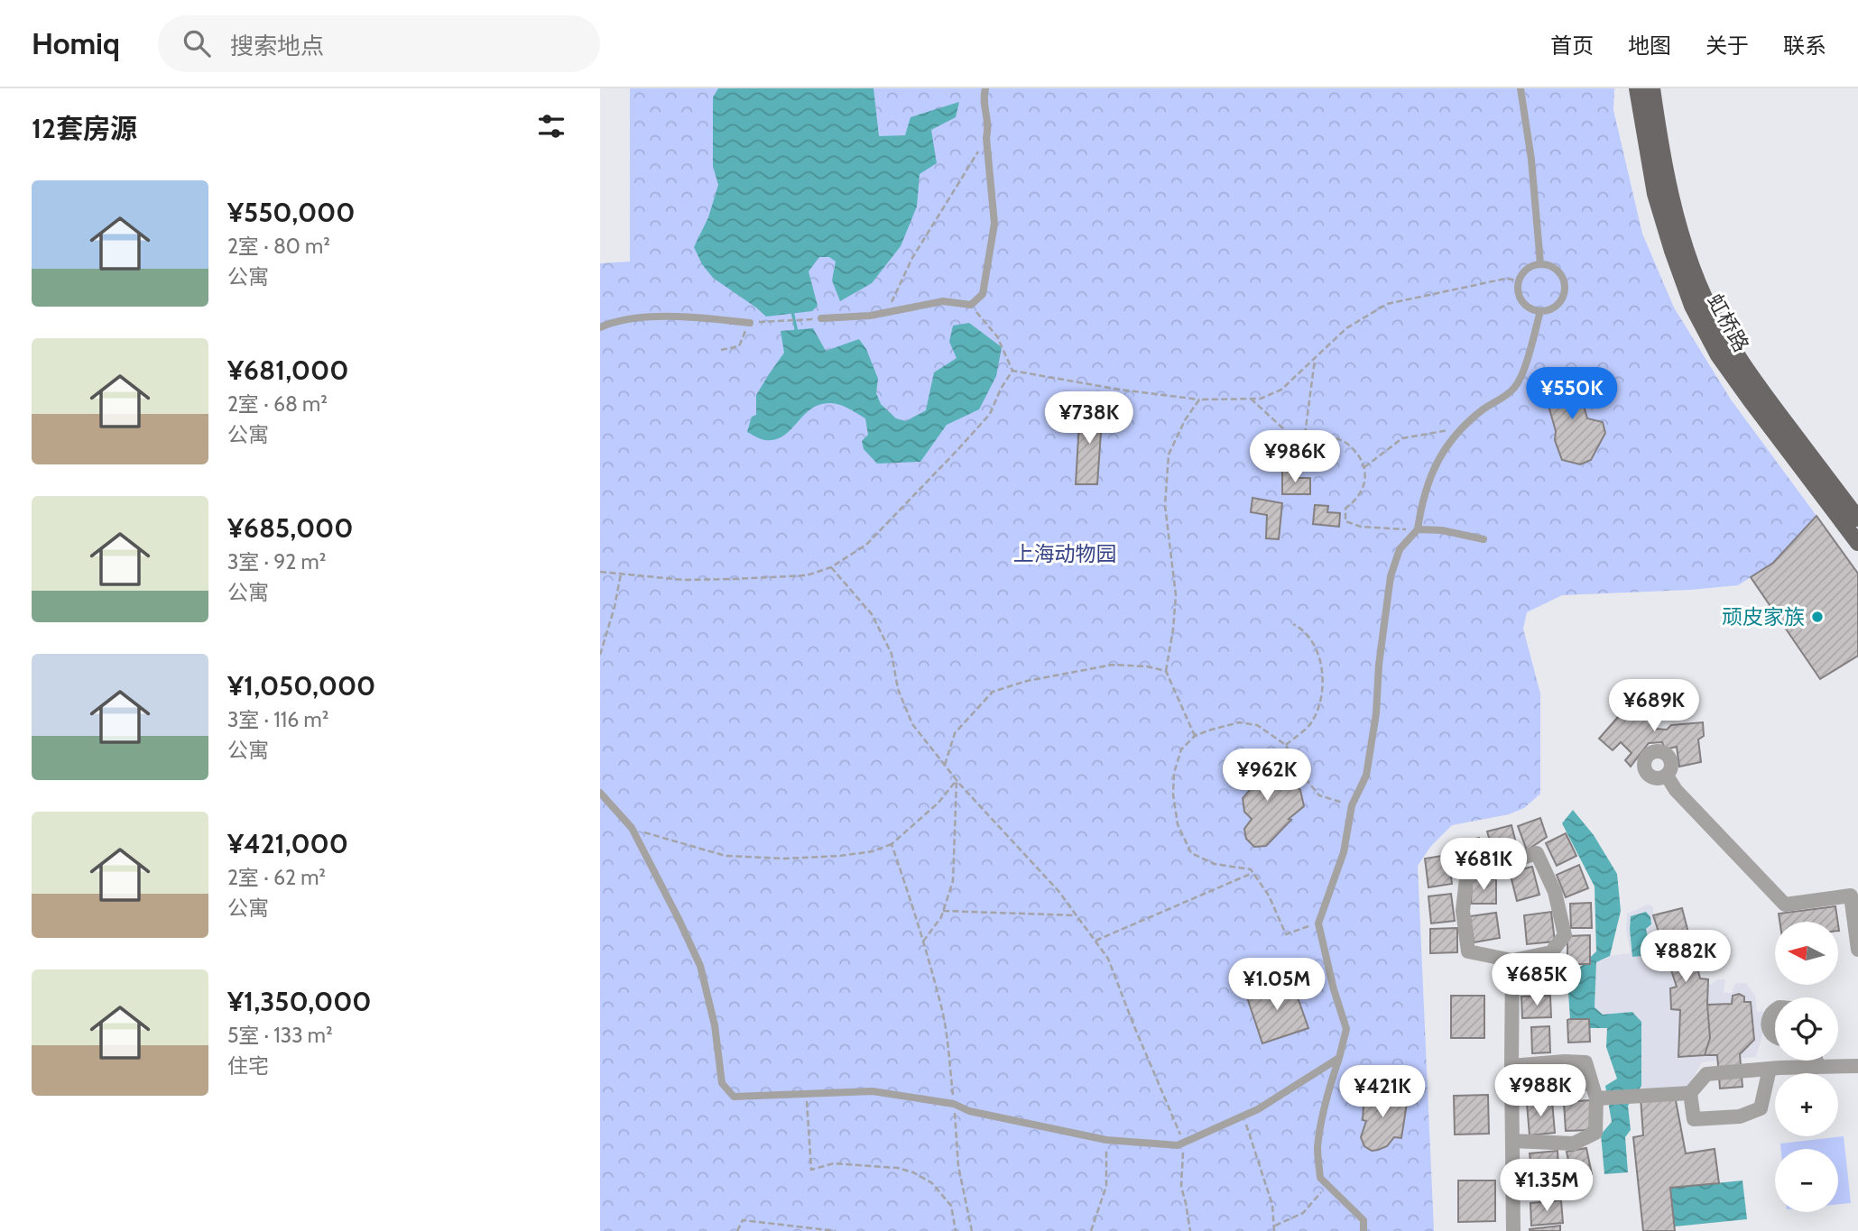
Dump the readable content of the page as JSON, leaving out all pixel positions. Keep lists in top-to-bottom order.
{
  "streets": {
    "main road": ["虹桥路"]
  },
  "parks": ["上海动物园"],
  "places": ["顽皮家族"],
  "north": "left",
  "page": {
    "header": "Homiq",
    "search": "搜索地点",
    "nav": [
      "首页",
      "地图",
      "关于",
      "联系"
    ],
    "heading": "12套房源",
    "list": [
      {
        "name": "¥550,000",
        "note": "2室 · 80 m² · 公寓"
      },
      {
        "name": "¥681,000",
        "note": "2室 · 68 m² · 公寓"
      },
      {
        "name": "¥685,000",
        "note": "3室 · 92 m² · 公寓"
      },
      {
        "name": "¥1,050,000",
        "note": "3室 · 116 m² · 公寓"
      },
      {
        "name": "¥421,000",
        "note": "2室 · 62 m² · 公寓"
      },
      {
        "name": "¥1,350,000",
        "note": "5室 · 133 m² · 住宅"
      }
    ],
    "price": [
      "¥550K",
      "¥738K",
      "¥986K",
      "¥689K",
      "¥962K",
      "¥681K",
      "¥882K",
      "¥685K",
      "¥1.05M",
      "¥988K",
      "¥421K",
      "¥1.35M"
    ],
    "map_buttons": ["+", "−"]
  }
}
